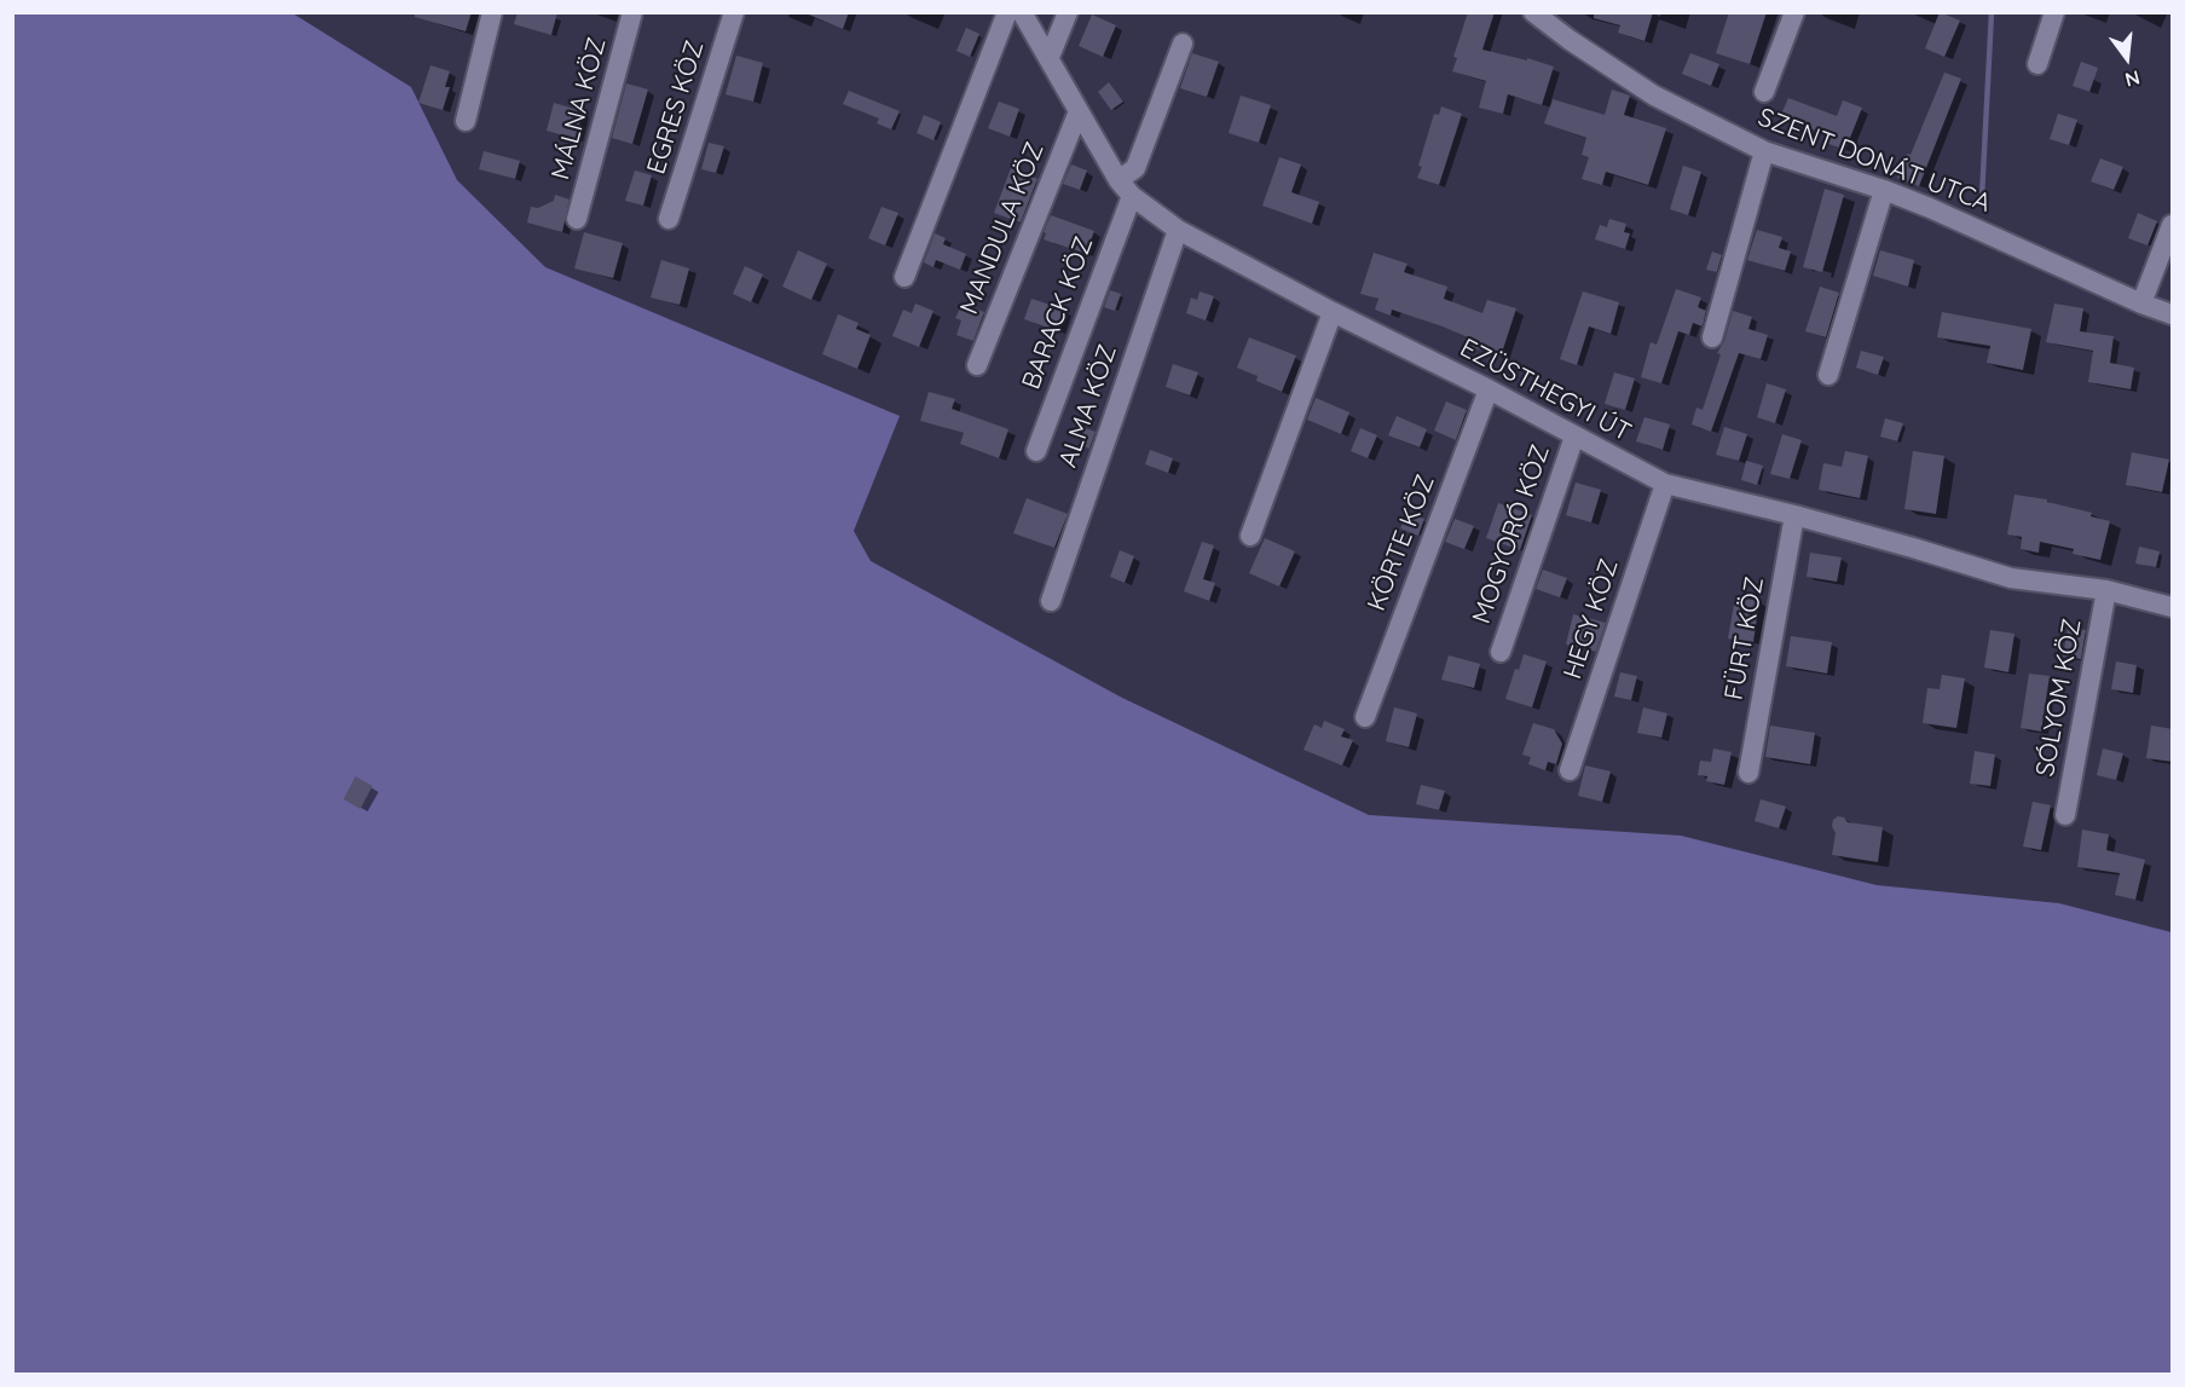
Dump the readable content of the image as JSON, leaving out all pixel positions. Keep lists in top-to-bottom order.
{
  "streets": {
    "street": [
      "EGRES KÖZ",
      "MÁLNA KÖZ",
      "SZENT DONÁT UTCA",
      "MANDULA KÖZ",
      "BARACK KÖZ",
      "EZÜSTHEGYI ÚT",
      "ALMA KÖZ",
      "MOGYORÓ KÖZ",
      "KÖRTE KÖZ",
      "HEGY KÖZ",
      "FÜRT KÖZ",
      "SÓLYOM KÖZ"
    ]
  },
  "crossings": [
    ["MANDULA KÖZ", "EZÜSTHEGYI ÚT"],
    ["BARACK KÖZ", "EZÜSTHEGYI ÚT"],
    ["EZÜSTHEGYI ÚT", "ALMA KÖZ"],
    ["EZÜSTHEGYI ÚT", "MOGYORÓ KÖZ"],
    ["EZÜSTHEGYI ÚT", "KÖRTE KÖZ"],
    ["EZÜSTHEGYI ÚT", "HEGY KÖZ"],
    ["EZÜSTHEGYI ÚT", "FÜRT KÖZ"],
    ["EZÜSTHEGYI ÚT", "SÓLYOM KÖZ"]
  ],
  "north": "bottom"
}
